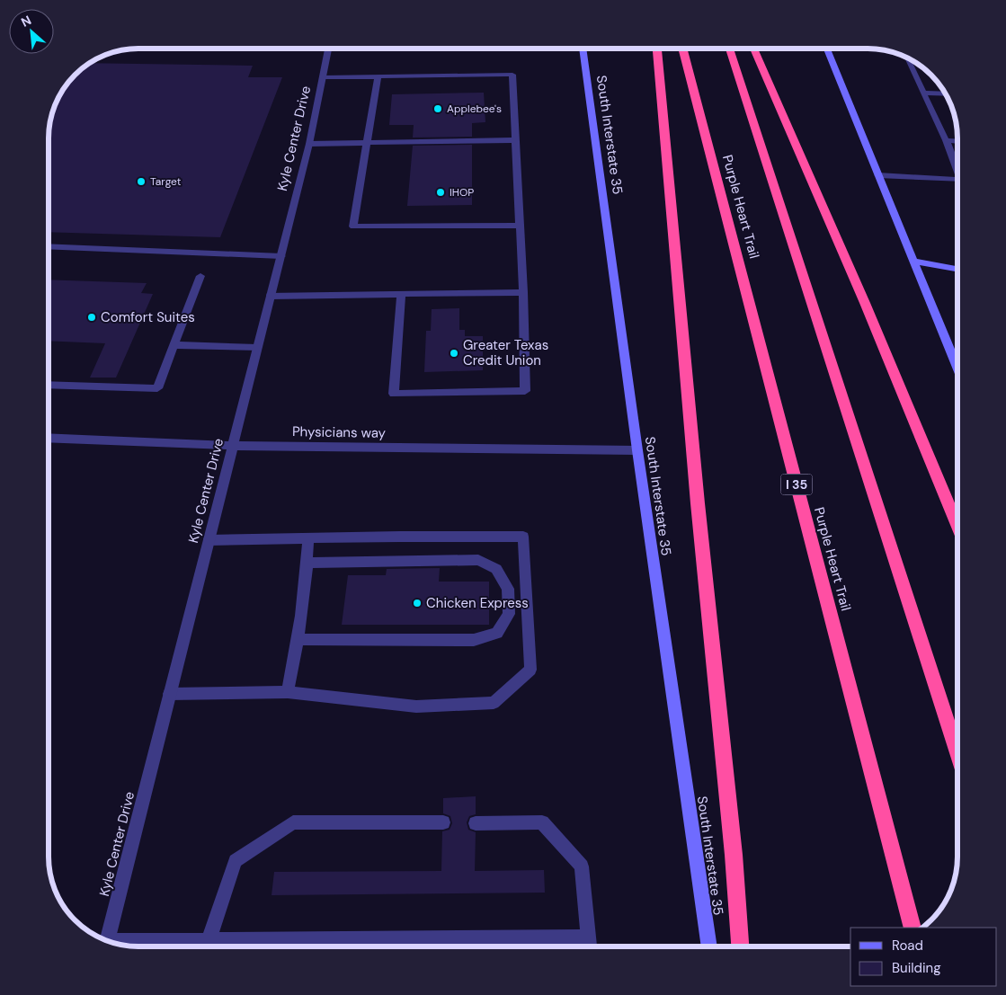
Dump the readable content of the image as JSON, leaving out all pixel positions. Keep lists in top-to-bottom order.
{
  "streets": {
    "highway": ["Purple Heart Trail", "I 35"],
    "main road": ["South Interstate 35"],
    "street": ["Kyle Center Drive", "Physicians way"]
  },
  "crossings": [
    ["South Interstate 35", "Physicians way"],
    ["Kyle Center Drive", "Physicians way"]
  ],
  "places": [
    "Applebee's",
    "Target",
    "IHOP",
    "Comfort Suites",
    "Greater Texas Credit Union",
    "Chicken Express"
  ],
  "legend": ["Road", "Building"],
  "north": "top left"
}
